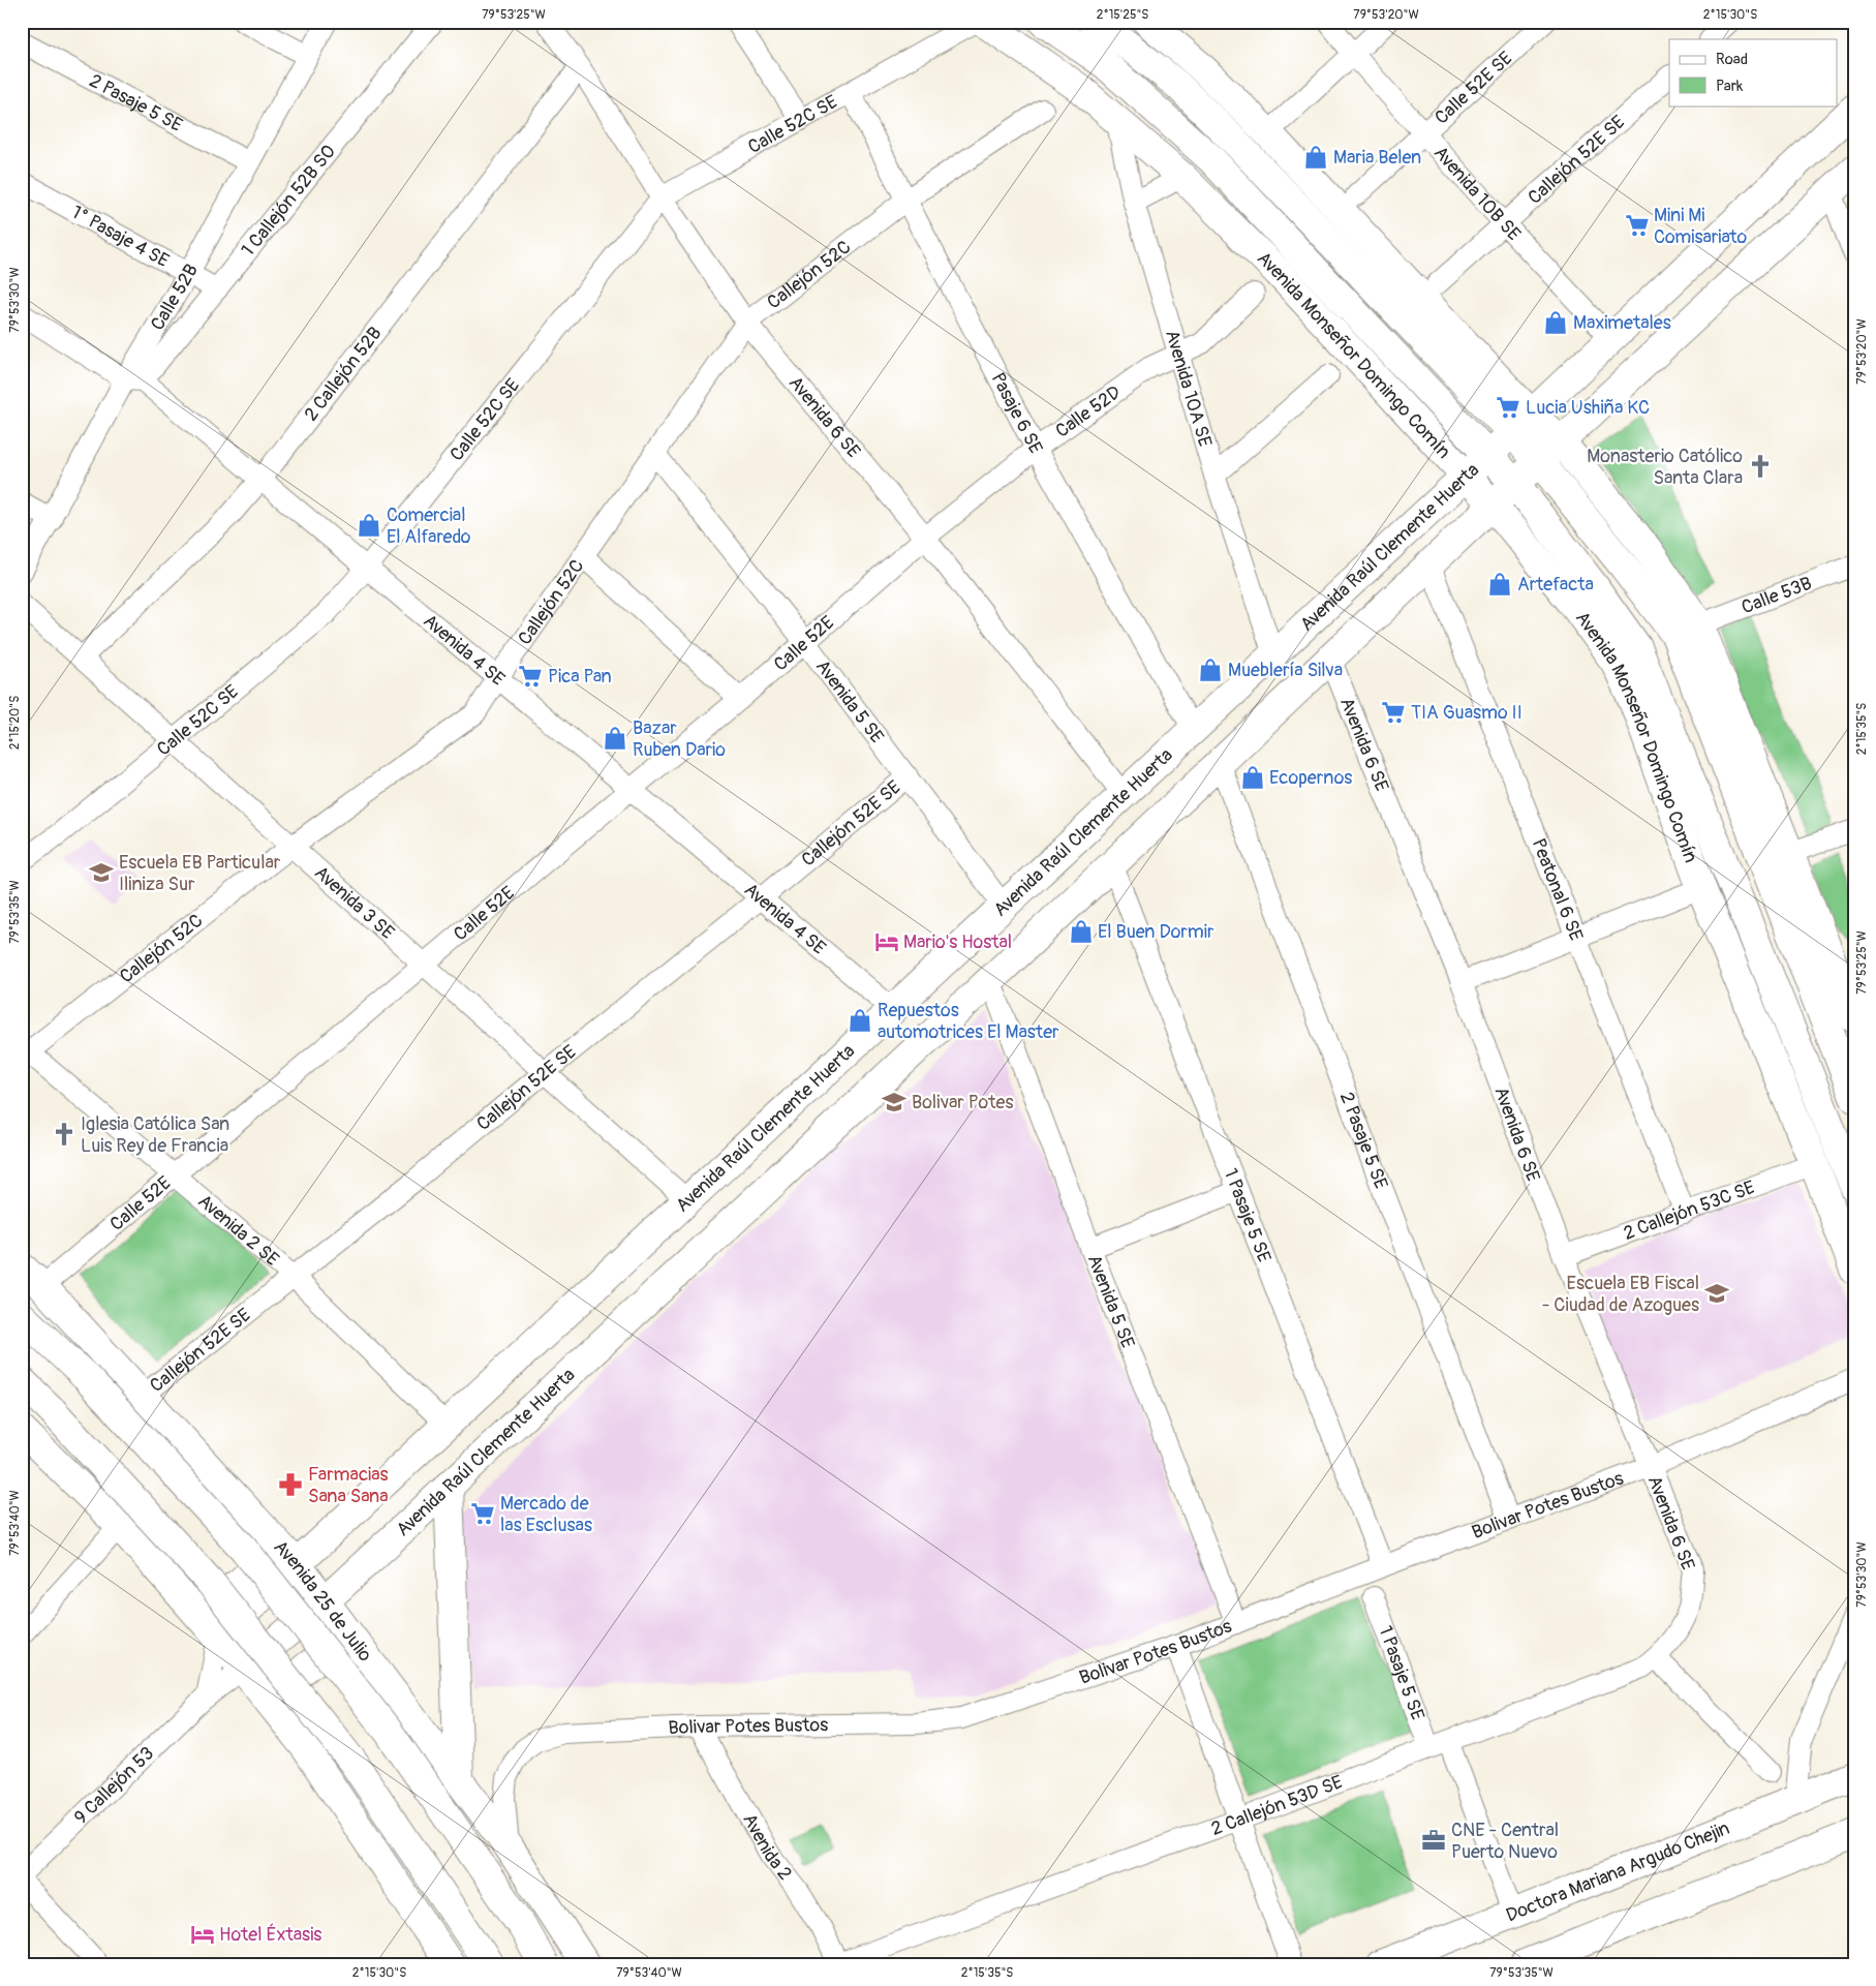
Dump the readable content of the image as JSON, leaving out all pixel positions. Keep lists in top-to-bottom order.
{
  "streets": {
    "main road": [
      "Avenida Monseñor Domingo Comín",
      "Avenida Raúl Clemente Huerta",
      "Avenida 25 de Julio",
      "Doctora Mariana Argudo Chejin"
    ],
    "street": [
      "Calle 52E SE",
      "2 Pasaje 5 SE",
      "Calle 52C SE",
      "Callejón 52E SE",
      "Avenida 10B SE",
      "1 Callejón 52B SO",
      "1° Pasaje 4 SE",
      "Callejón 52C",
      "Calle 52B",
      "2 Callejón 52B",
      "Avenida 10A SE",
      "Calle 52D",
      "Pasaje 6 SE",
      "Avenida 6 SE",
      "Calle 53B",
      "Calle 52E",
      "Avenida 4 SE",
      "Avenida 5 SE",
      "Peatonal 6 SE",
      "Avenida 3 SE",
      "2 Callejón 53C SE",
      "1 Pasaje 5 SE",
      "Avenida 2 SE",
      "Bolivar Potes Bustos",
      "9 Callejón 53",
      "2 Callejón 53D SE",
      "Avenida 2"
    ]
  },
  "crossings": [
    ["Calle 52E SE", "Avenida 10B SE"],
    ["2 Pasaje 5 SE", "Calle 52B"],
    ["2 Pasaje 5 SE", "Avenida Raúl Clemente Huerta"],
    ["2 Pasaje 5 SE", "Bolivar Potes Bustos"],
    ["Calle 52C SE", "Pasaje 6 SE"],
    ["Calle 52C SE", "Avenida 6 SE"],
    ["Calle 52C SE", "Avenida 4 SE"],
    ["Calle 52C SE", "Avenida 3 SE"],
    ["Callejón 52E SE", "Avenida 10B SE"],
    ["Callejón 52E SE", "Avenida 4 SE"],
    ["Callejón 52E SE", "Avenida 5 SE"],
    ["Callejón 52E SE", "Avenida 3 SE"],
    ["Callejón 52E SE", "Avenida 2 SE"],
    ["Callejón 52E SE", "Avenida 25 de Julio"],
    ["Avenida 10B SE", "Avenida Raúl Clemente Huerta"],
    ["1 Callejón 52B SO", "1° Pasaje 4 SE"],
    ["1 Callejón 52B SO", "Calle 52B"],
    ["1 Callejón 52B SO", "Avenida 4 SE"],
    ["1° Pasaje 4 SE", "Calle 52B"],
    ["Callejón 52C", "Pasaje 6 SE"],
    ["Callejón 52C", "Avenida 6 SE"],
    ["Callejón 52C", "Avenida 4 SE"],
    ["Callejón 52C", "Avenida 5 SE"],
    ["Callejón 52C", "Avenida 3 SE"],
    ["Callejón 52C", "Avenida 2 SE"],
    ["Calle 52B", "Avenida 4 SE"],
    ["Avenida Monseñor Domingo Comín", "Avenida 10A SE"],
    ["Avenida Monseñor Domingo Comín", "Avenida Raúl Clemente Huerta"],
    ["Avenida Monseñor Domingo Comín", "2 Callejón 53C SE"],
    ["2 Callejón 52B", "Avenida 6 SE"],
    ["2 Callejón 52B", "Avenida 4 SE"],
    ["2 Callejón 52B", "Avenida 3 SE"],
    ["Avenida 10A SE", "Calle 52D"],
    ["Avenida 10A SE", "Avenida Raúl Clemente Huerta"],
    ["Calle 52D", "Pasaje 6 SE"],
    ["Calle 52D", "Avenida 6 SE"],
    ["Calle 52D", "Calle 52E"],
    ["Pasaje 6 SE", "Avenida Raúl Clemente Huerta"],
    ["Avenida 6 SE", "Avenida Raúl Clemente Huerta"],
    ["Avenida 6 SE", "Calle 52E"],
    ["Avenida 6 SE", "2 Callejón 53C SE"],
    ["Avenida 6 SE", "Bolivar Potes Bustos"],
    ["Avenida 6 SE", "2 Callejón 53D SE"],
    ["Avenida Raúl Clemente Huerta", "Avenida 4 SE"],
    ["Avenida Raúl Clemente Huerta", "Avenida 5 SE"],
    ["Avenida Raúl Clemente Huerta", "Peatonal 6 SE"],
    ["Avenida Raúl Clemente Huerta", "Avenida 3 SE"],
    ["Avenida Raúl Clemente Huerta", "1 Pasaje 5 SE"],
    ["Avenida Raúl Clemente Huerta", "Avenida 2 SE"],
    ["Avenida Raúl Clemente Huerta", "Avenida 25 de Julio"],
    ["Avenida Raúl Clemente Huerta", "9 Callejón 53"],
    ["Calle 52E", "Avenida 4 SE"],
    ["Calle 52E", "Avenida 5 SE"],
    ["Calle 52E", "Avenida 3 SE"],
    ["Calle 52E", "Avenida 2 SE"],
    ["Calle 52E", "Avenida 25 de Julio"],
    ["Avenida 5 SE", "Bolivar Potes Bustos"],
    ["Peatonal 6 SE", "2 Callejón 53C SE"],
    ["1 Pasaje 5 SE", "Bolivar Potes Bustos"],
    ["1 Pasaje 5 SE", "2 Callejón 53D SE"],
    ["1 Pasaje 5 SE", "Doctora Mariana Argudo Chejin"],
    ["Bolivar Potes Bustos", "Avenida 25 de Julio"],
    ["Bolivar Potes Bustos", "Avenida 2"],
    ["2 Callejón 53D SE", "Avenida 2"]
  ],
  "places": {
    "shop": [
      "Maria Belen",
      "Maximetales",
      "Comercial El Alfaredo",
      "Artefacta",
      "Mueblería Silva",
      "Bazar Ruben Dario",
      "Ecopernos",
      "El Buen Dormir",
      "Repuestos automotrices El Master"
    ],
    "supermarket": [
      "Mini Mi Comisariato",
      "Lucia Ushiña KC",
      "Pica Pan",
      "TIA Guasmo II",
      "Mercado de las Esclusas"
    ],
    "church": ["Monasterio Católico Santa Clara", "Iglesia Católica San Luis Rey de Francia"],
    "school or university": ["Escuela EB Particular Iliniza Sur", "Bolivar Potes", "Escuela EB Fiscal - Ciudad de Azogues"],
    "hotel": ["Mario's Hostal", "Hotel Éxtasis"],
    "pharmacy": ["Farmacias Sana Sana"],
    "office": ["CNE - Central Puerto Nuevo"]
  },
  "legend": ["Road", "Park"],
  "coordinates": [
    "79°53'25\"W",
    "2°15'25\"S",
    "79°53'20\"W",
    "2°15'30\"S",
    "79°53'30\"W",
    "2°15'20\"S",
    "2°15'35\"S",
    "79°53'35\"W",
    "79°53'40\"W"
  ]
}
